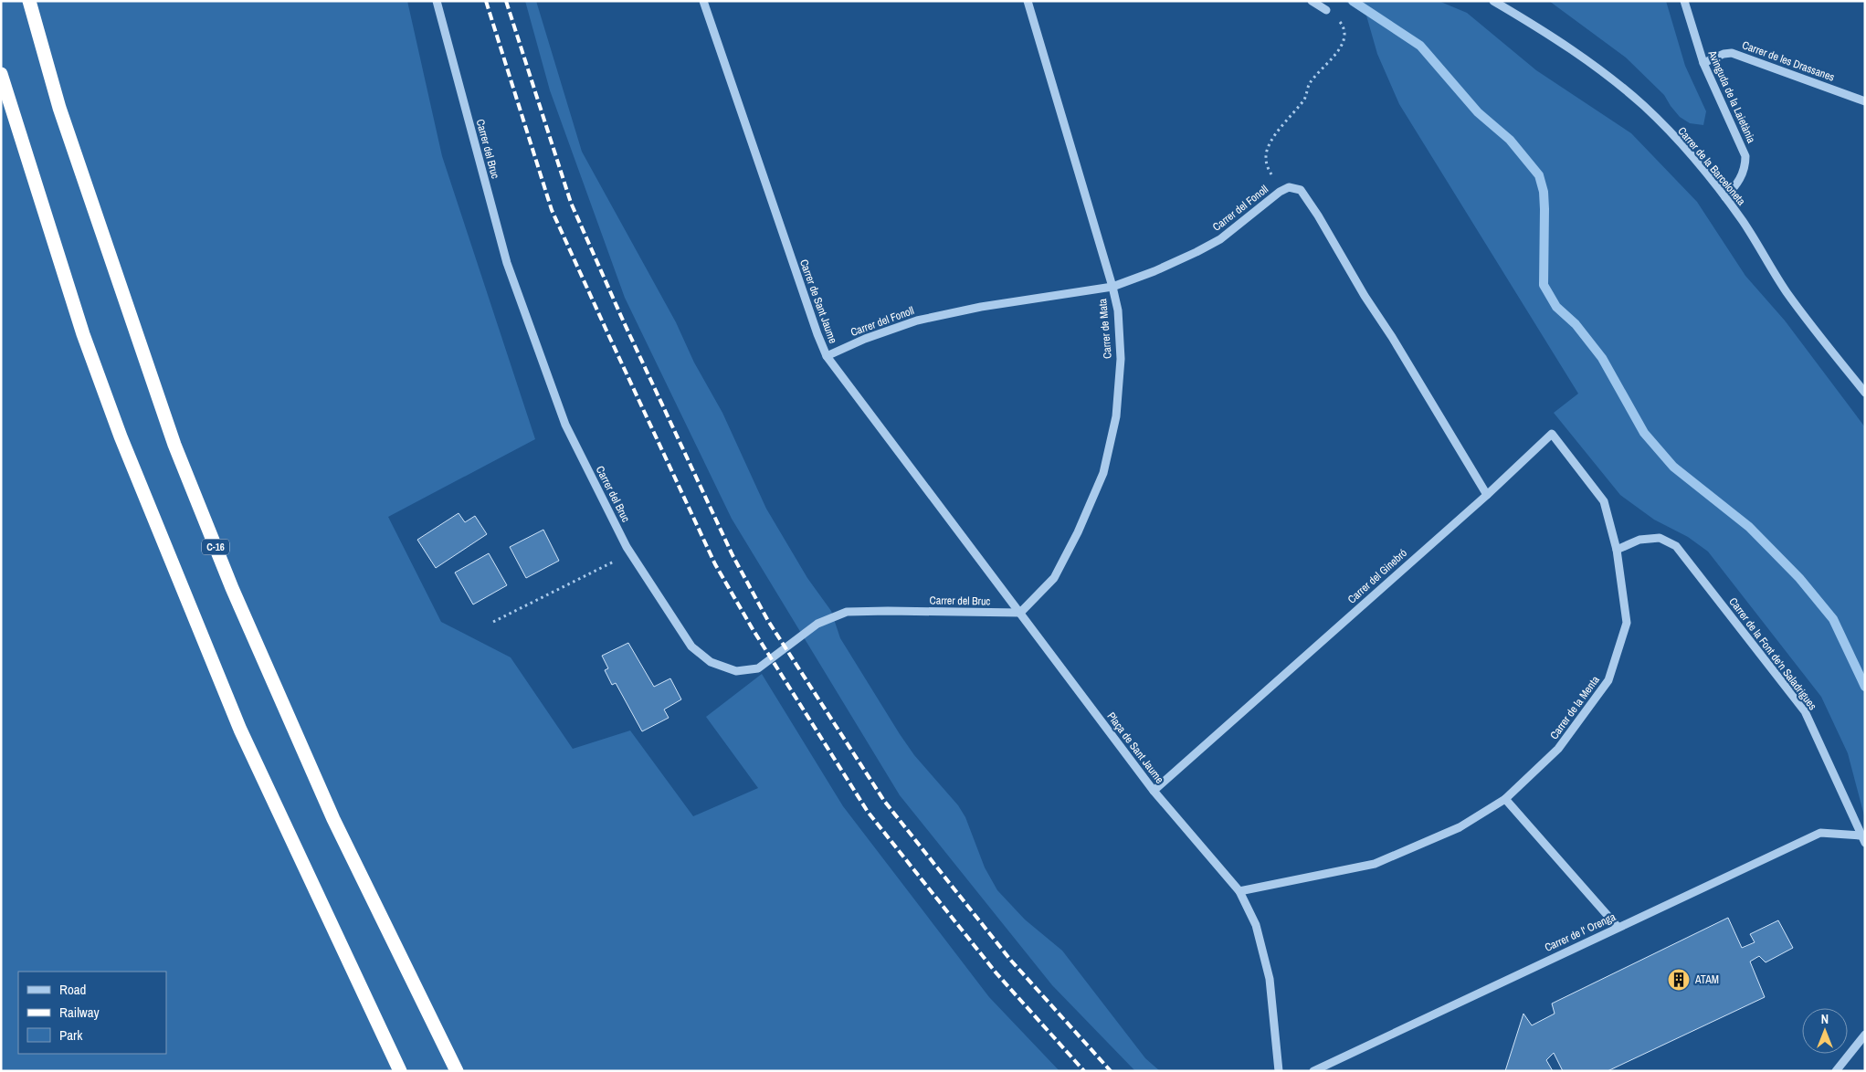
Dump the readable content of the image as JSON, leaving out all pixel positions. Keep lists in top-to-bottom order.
{
  "streets": {
    "highway": ["C-16"],
    "street": [
      "Carrer de les Drassanes",
      "Avinguda de la Laietània",
      "Carrer del Bruc",
      "Carrer de la Barceloneta",
      "Carrer del Fonoll",
      "Carrer de Sant Jaume",
      "Carrer de Mata",
      "Carrer del Ginebró",
      "Carrer de la Font de'n Saladrigues",
      "Carrer de la Menta",
      "Plaça de Sant Jaume",
      "Carrer de l' Orenga"
    ]
  },
  "crossings": [
    ["Carrer de les Drassanes", "Avinguda de la Laietània"],
    ["Avinguda de la Laietània", "Carrer de la Barceloneta"],
    ["Carrer del Bruc", "Carrer de Sant Jaume"],
    ["Carrer del Bruc", "Carrer de Mata"],
    ["Carrer del Bruc", "Plaça de Sant Jaume"],
    ["Carrer del Fonoll", "Carrer de Sant Jaume"],
    ["Carrer del Fonoll", "Carrer de Mata"],
    ["Carrer del Fonoll", "Carrer del Ginebró"],
    ["Carrer de Sant Jaume", "Carrer de Mata"],
    ["Carrer de Sant Jaume", "Plaça de Sant Jaume"],
    ["Carrer de Mata", "Plaça de Sant Jaume"],
    ["Carrer del Ginebró", "Carrer de la Menta"],
    ["Carrer del Ginebró", "Plaça de Sant Jaume"],
    ["Carrer de la Font de'n Saladrigues", "Carrer de la Menta"],
    ["Carrer de la Font de'n Saladrigues", "Carrer de l' Orenga"],
    ["Carrer de la Menta", "Plaça de Sant Jaume"]
  ],
  "places": {
    "building": ["ATAM"]
  },
  "legend": ["Road", "Railway", "Park"],
  "north": "top"
}
